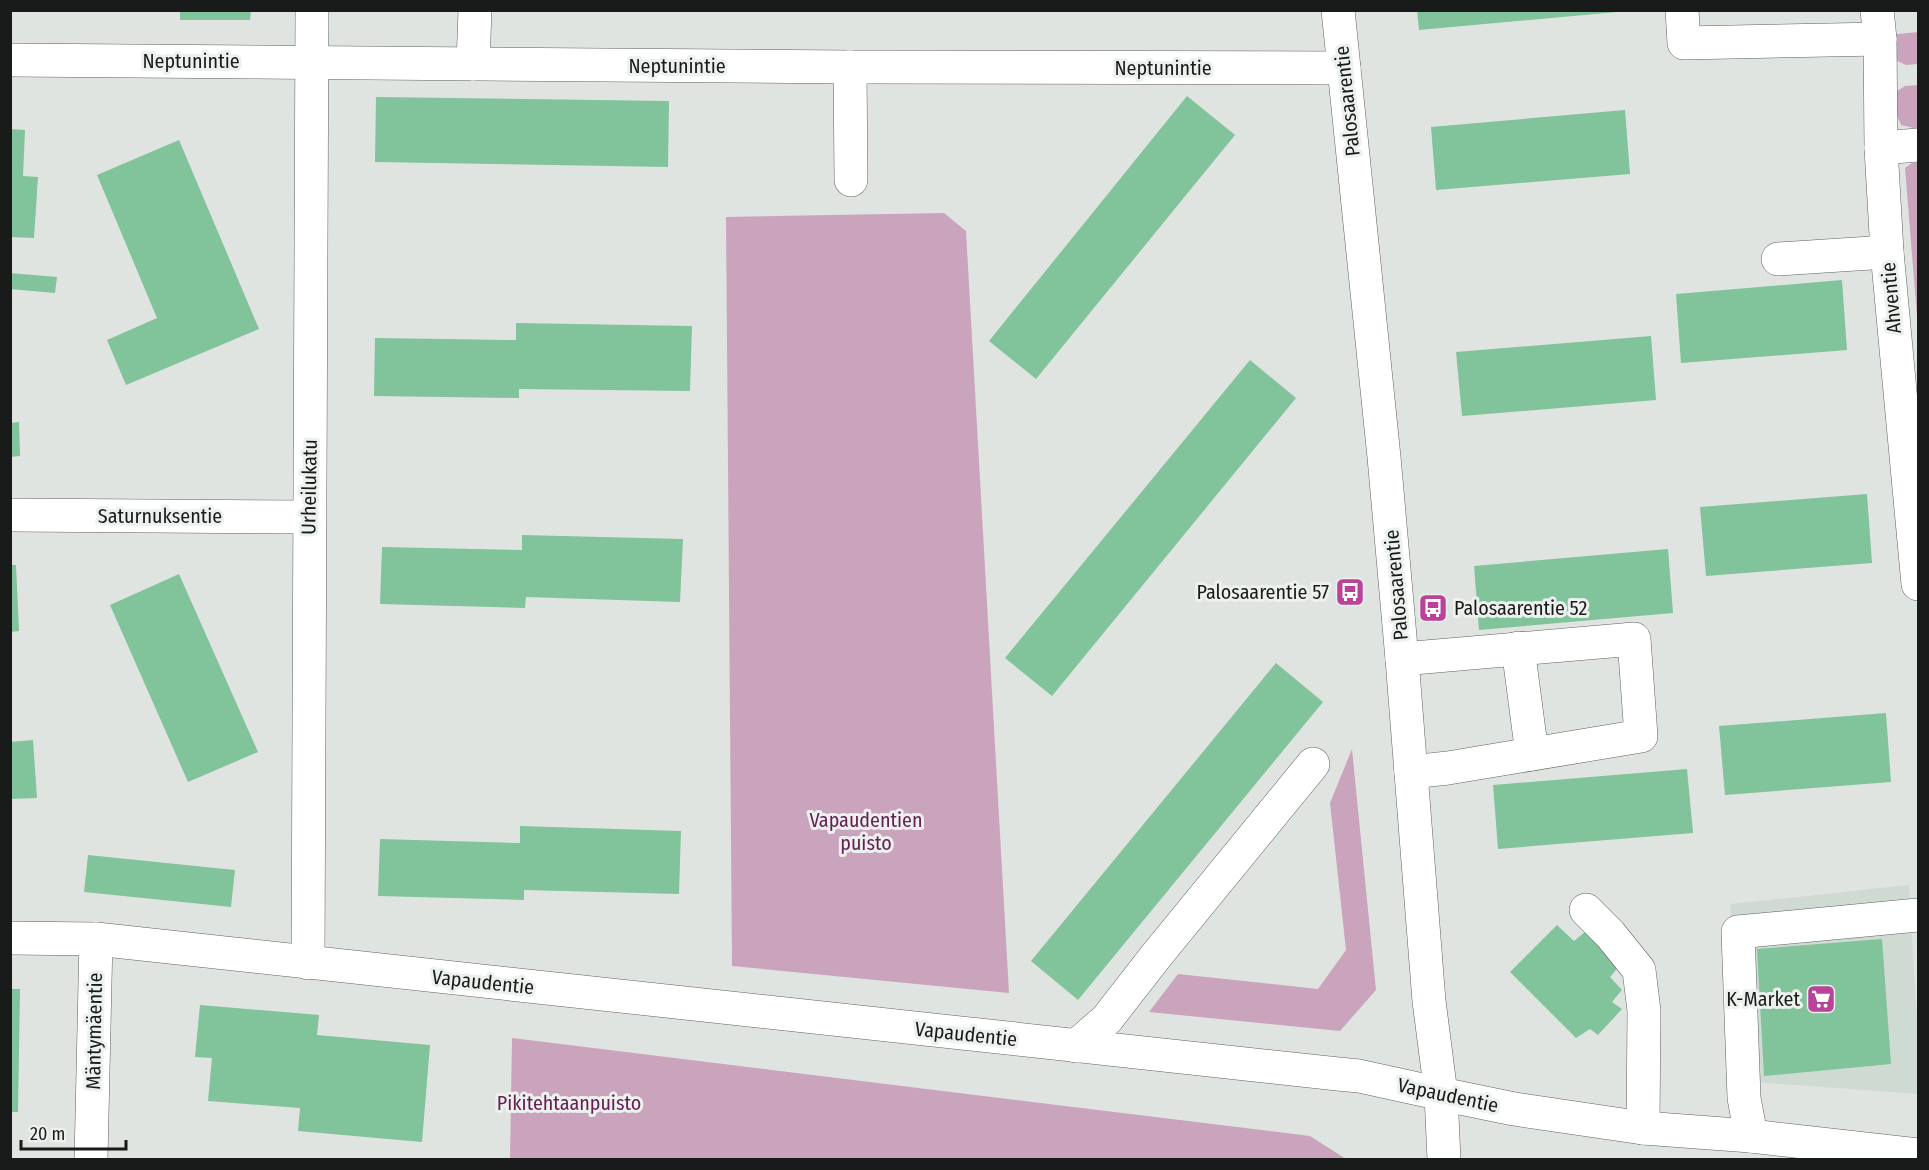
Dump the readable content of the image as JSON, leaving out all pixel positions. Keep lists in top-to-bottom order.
{
  "streets": {
    "street": [
      "Neptunintie",
      "Palosaarentie",
      "Ahventie",
      "Urheilukatu",
      "Saturnuksentie",
      "Vapaudentie",
      "Mäntymäentie"
    ]
  },
  "crossings": [
    ["Neptunintie", "Palosaarentie"],
    ["Neptunintie", "Urheilukatu"],
    ["Palosaarentie", "Vapaudentie"],
    ["Urheilukatu", "Saturnuksentie"],
    ["Urheilukatu", "Vapaudentie"],
    ["Vapaudentie", "Mäntymäentie"]
  ],
  "parks": ["Vapaudentien puisto", "Pikitehtaanpuisto"],
  "places": {
    "bus stop": ["Palosaarentie 57", "Palosaarentie 52"],
    "supermarket": ["K-Market"]
  },
  "scale_bar": "20 m"
}
